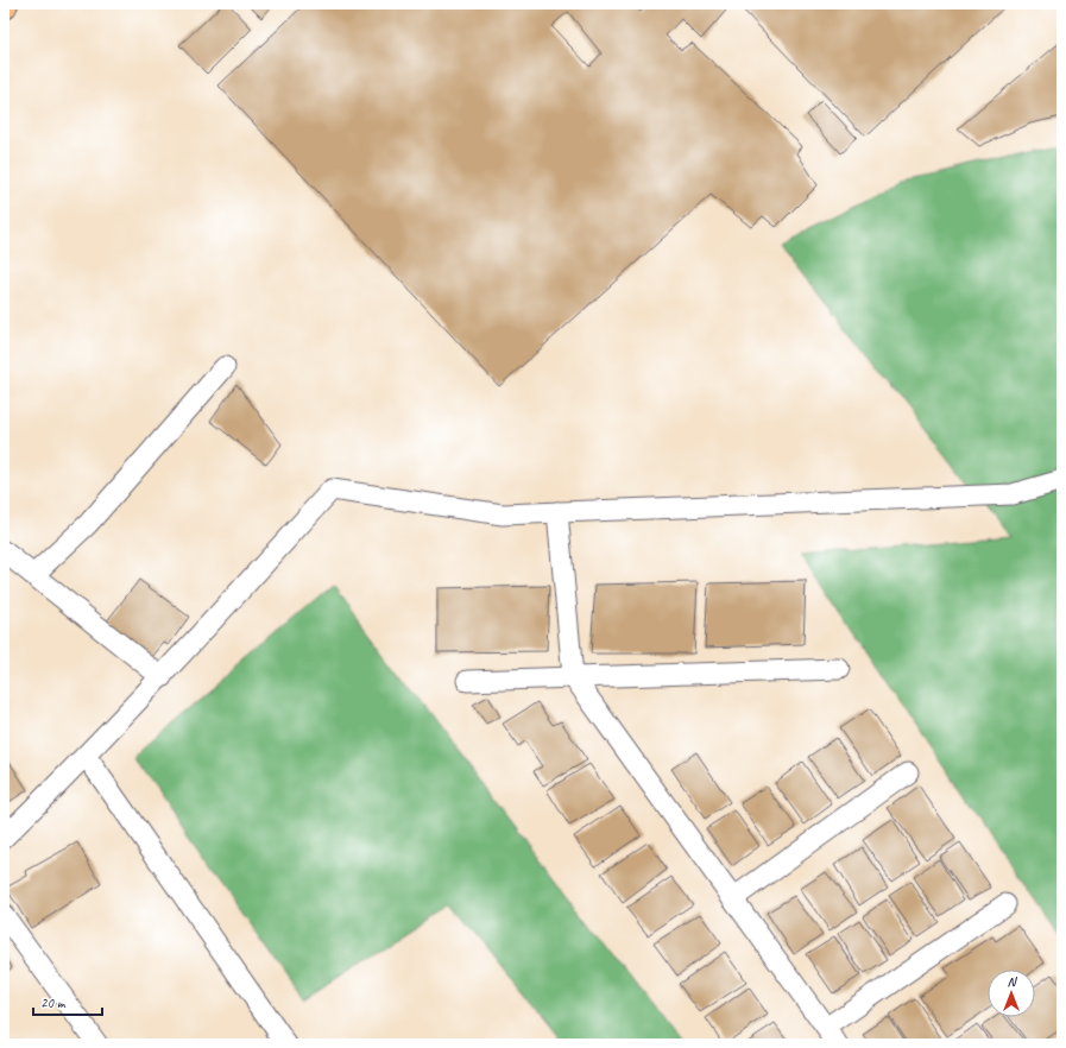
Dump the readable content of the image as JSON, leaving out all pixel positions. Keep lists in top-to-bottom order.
{
  "scale_bar": "20 m",
  "north": "top"
}
